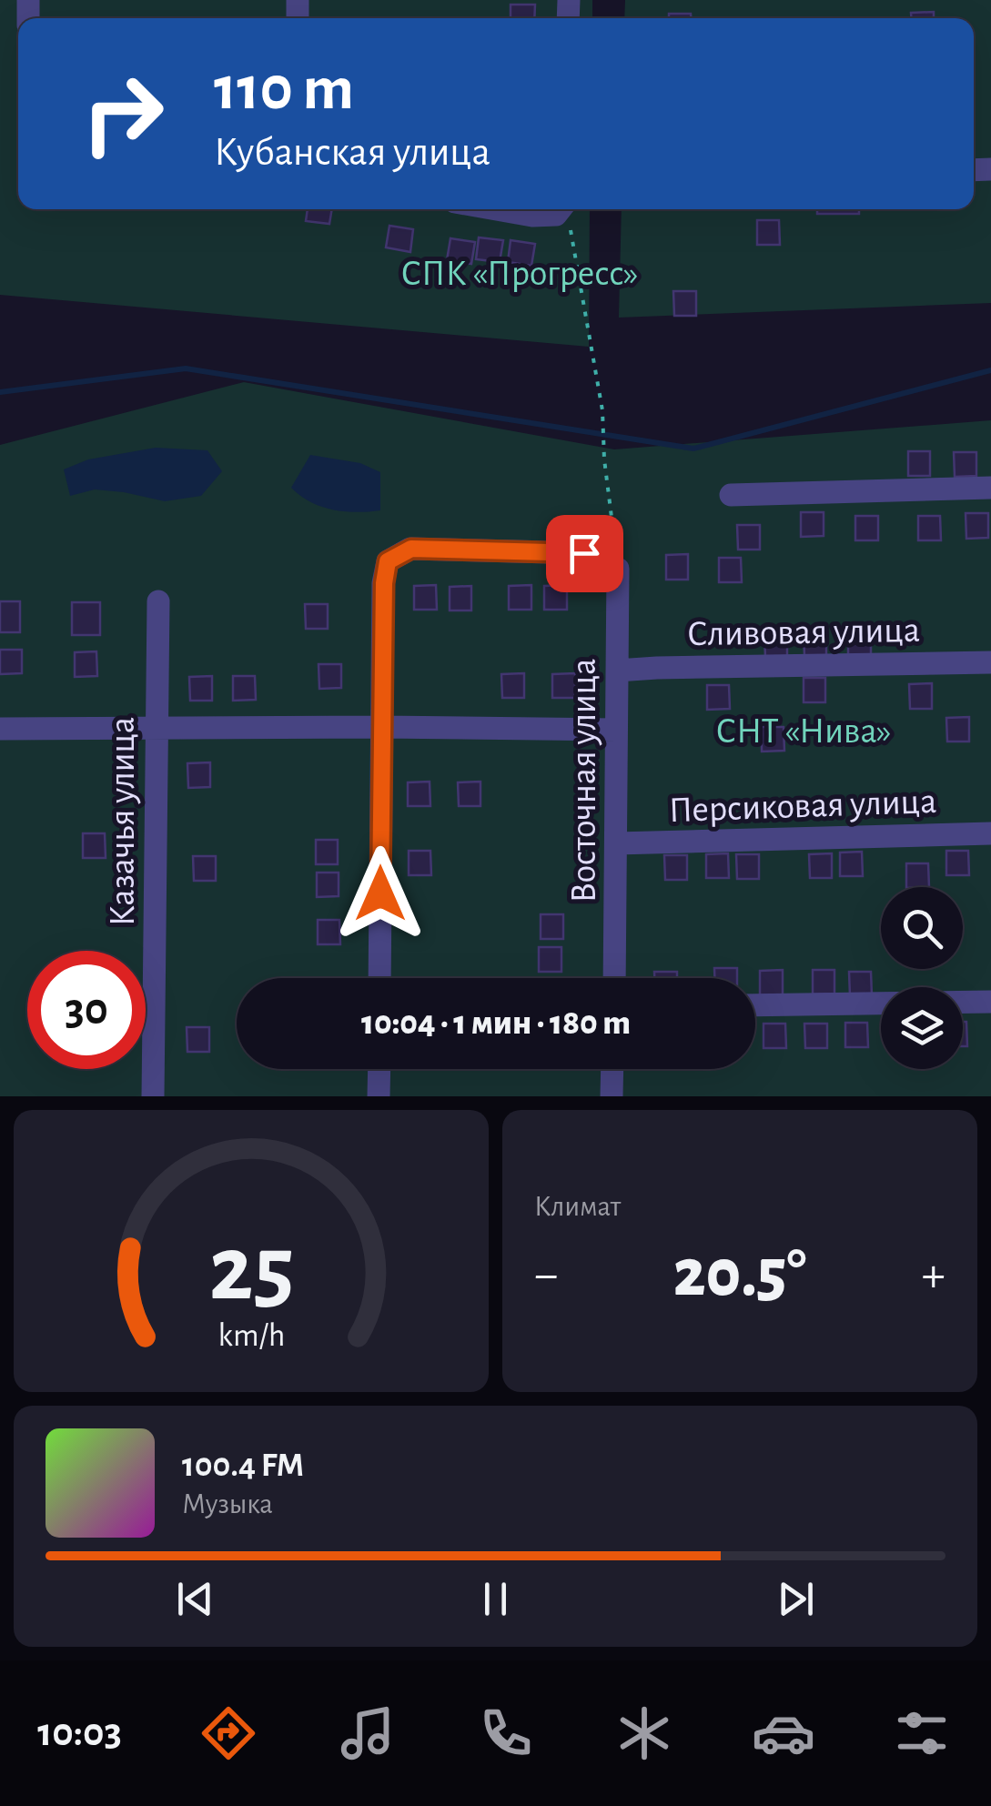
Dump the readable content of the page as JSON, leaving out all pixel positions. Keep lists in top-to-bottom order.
{
  "streets": {
    "street": [
      "Сливовая улица",
      "Восточная улица",
      "Персиковая улица",
      "Казачья улица"
    ]
  },
  "crossings": [
    ["Сливовая улица", "Восточная улица"],
    ["Восточная улица", "Персиковая улица"]
  ],
  "parks": ["СПК «Прогресс»", "СНТ «Нива»"],
  "page": {
    "turn": ["110 m", "Кубанская улица"],
    "limit": "30",
    "trip": "10:04 · 1 мин · 180 m",
    "tile": "Климат",
    "heat": ["−", "20.5°", "+"],
    "song": ["100.4 FM", "Музыка"],
    "tabs": "10:03",
    "gauge": ["25", "km/h"]
  }
}
